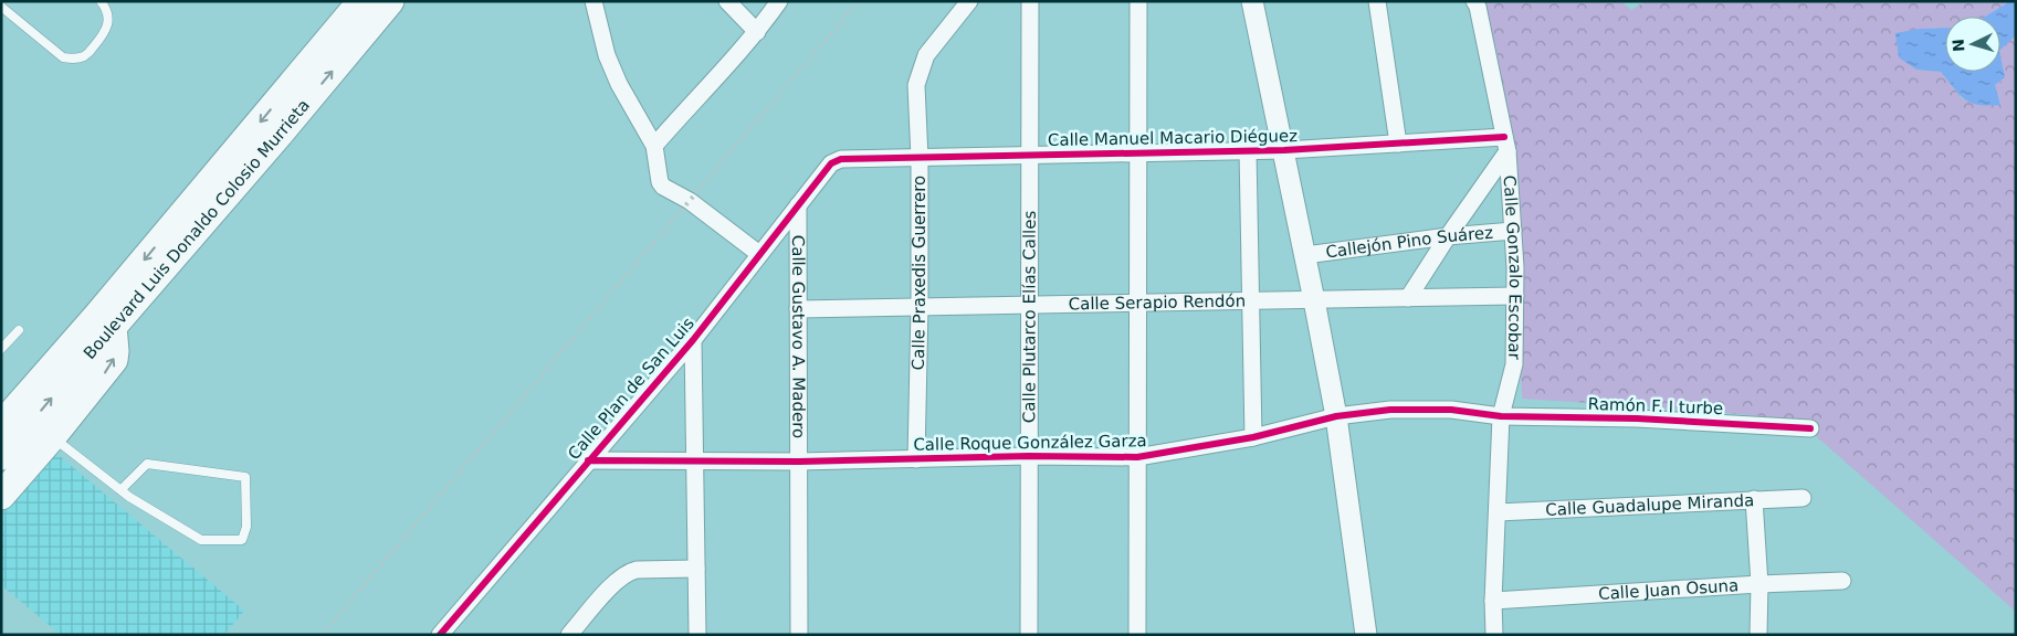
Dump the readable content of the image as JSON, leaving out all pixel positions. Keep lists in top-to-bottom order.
{
  "streets": {
    "highway": ["Boulevard Luis Donaldo Colosio Murrieta"],
    "street": [
      "Calle Manuel Macario Diéguez",
      "Callejón Pino Suárez",
      "Calle Gonzalo Escobar",
      "Calle Praxedis Guerrero",
      "Calle Serapio Rendón",
      "Calle Plutarco Elías Calles",
      "Calle Gustavo A. Madero",
      "Calle Plan de San Luis",
      "Ramón F. I turbe",
      "Calle Roque González Garza",
      "Calle Guadalupe Miranda",
      "Calle Juan Osuna"
    ]
  },
  "crossings": [
    ["Calle Manuel Macario Diéguez", "Calle Gonzalo Escobar"],
    ["Calle Manuel Macario Diéguez", "Calle Praxedis Guerrero"],
    ["Calle Manuel Macario Diéguez", "Calle Plutarco Elías Calles"],
    ["Calle Manuel Macario Diéguez", "Calle Plan de San Luis"],
    ["Callejón Pino Suárez", "Calle Gonzalo Escobar"],
    ["Calle Gonzalo Escobar", "Calle Serapio Rendón"],
    ["Calle Gonzalo Escobar", "Ramón F. I turbe"],
    ["Calle Gonzalo Escobar", "Calle Roque González Garza"],
    ["Calle Gonzalo Escobar", "Calle Guadalupe Miranda"],
    ["Calle Gonzalo Escobar", "Calle Juan Osuna"],
    ["Calle Praxedis Guerrero", "Calle Serapio Rendón"],
    ["Calle Praxedis Guerrero", "Calle Roque González Garza"],
    ["Calle Serapio Rendón", "Calle Plutarco Elías Calles"],
    ["Calle Serapio Rendón", "Calle Gustavo A. Madero"],
    ["Calle Plutarco Elías Calles", "Calle Roque González Garza"],
    ["Calle Gustavo A. Madero", "Calle Plan de San Luis"],
    ["Calle Gustavo A. Madero", "Calle Roque González Garza"],
    ["Calle Plan de San Luis", "Calle Roque González Garza"],
    ["Ramón F. I turbe", "Calle Roque González Garza"]
  ],
  "north": "left"
}
